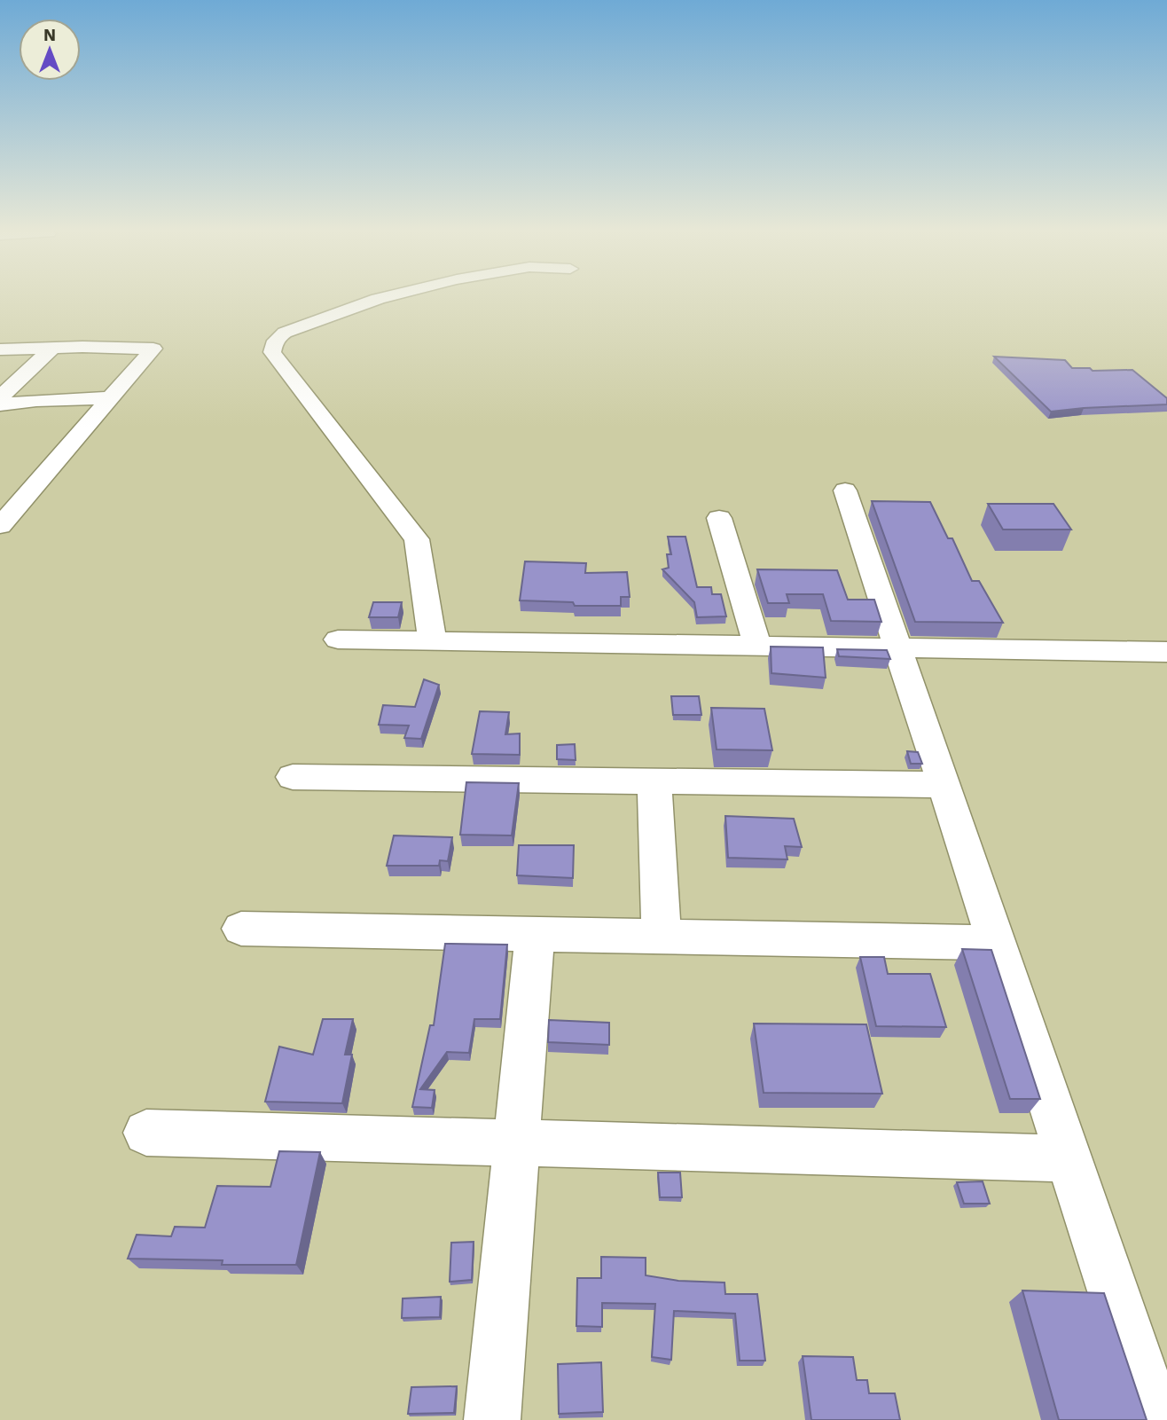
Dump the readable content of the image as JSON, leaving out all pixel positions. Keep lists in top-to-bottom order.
{
  "north": "top"
}
